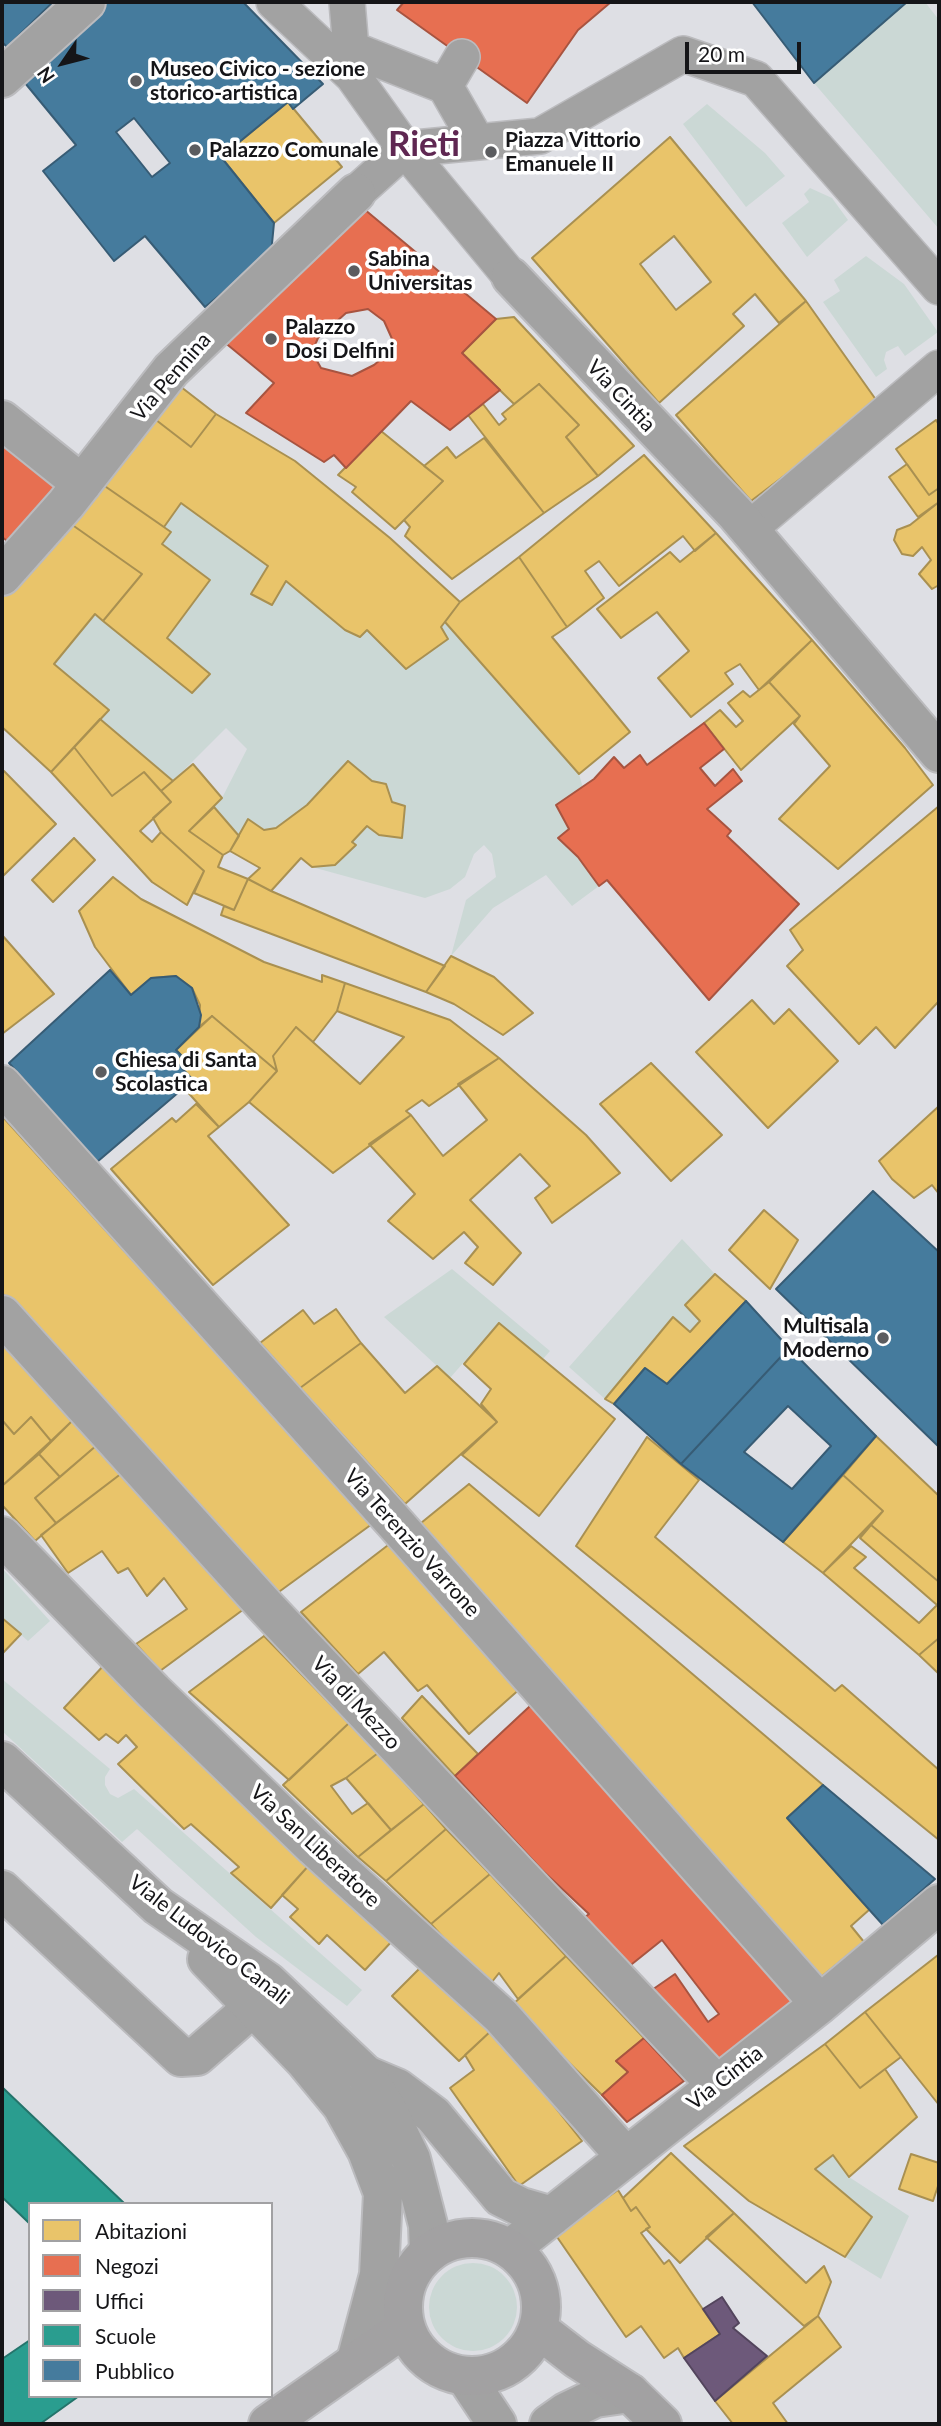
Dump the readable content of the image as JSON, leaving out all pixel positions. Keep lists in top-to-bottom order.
{
  "streets": {
    "street": [
      "Via Pennina",
      "Via Cintia",
      "Via Terenzio Varrone",
      "Via di Mezzo",
      "Via San Liberatore",
      "Viale Ludovico Canali"
    ]
  },
  "crossings": [
    ["Via Cintia", "Via Terenzio Varrone"],
    ["Via Cintia", "Via di Mezzo"],
    ["Via Cintia", "Via San Liberatore"],
    ["Via Cintia", "Viale Ludovico Canali"]
  ],
  "districts": ["Rieti"],
  "places": [
    "Museo Civico - sezione storico-artistica",
    "Palazzo Comunale",
    "Piazza Vittorio Emanuele II",
    "Sabina Universitas",
    "Palazzo Dosi Delfini",
    "Chiesa di Santa Scolastica",
    "Multisala Moderno"
  ],
  "legend": [
    "Abitazioni",
    "Negozi",
    "Uffici",
    "Scuole",
    "Pubblico"
  ],
  "scale_bar": "20 m",
  "north": "bottom left"
}
